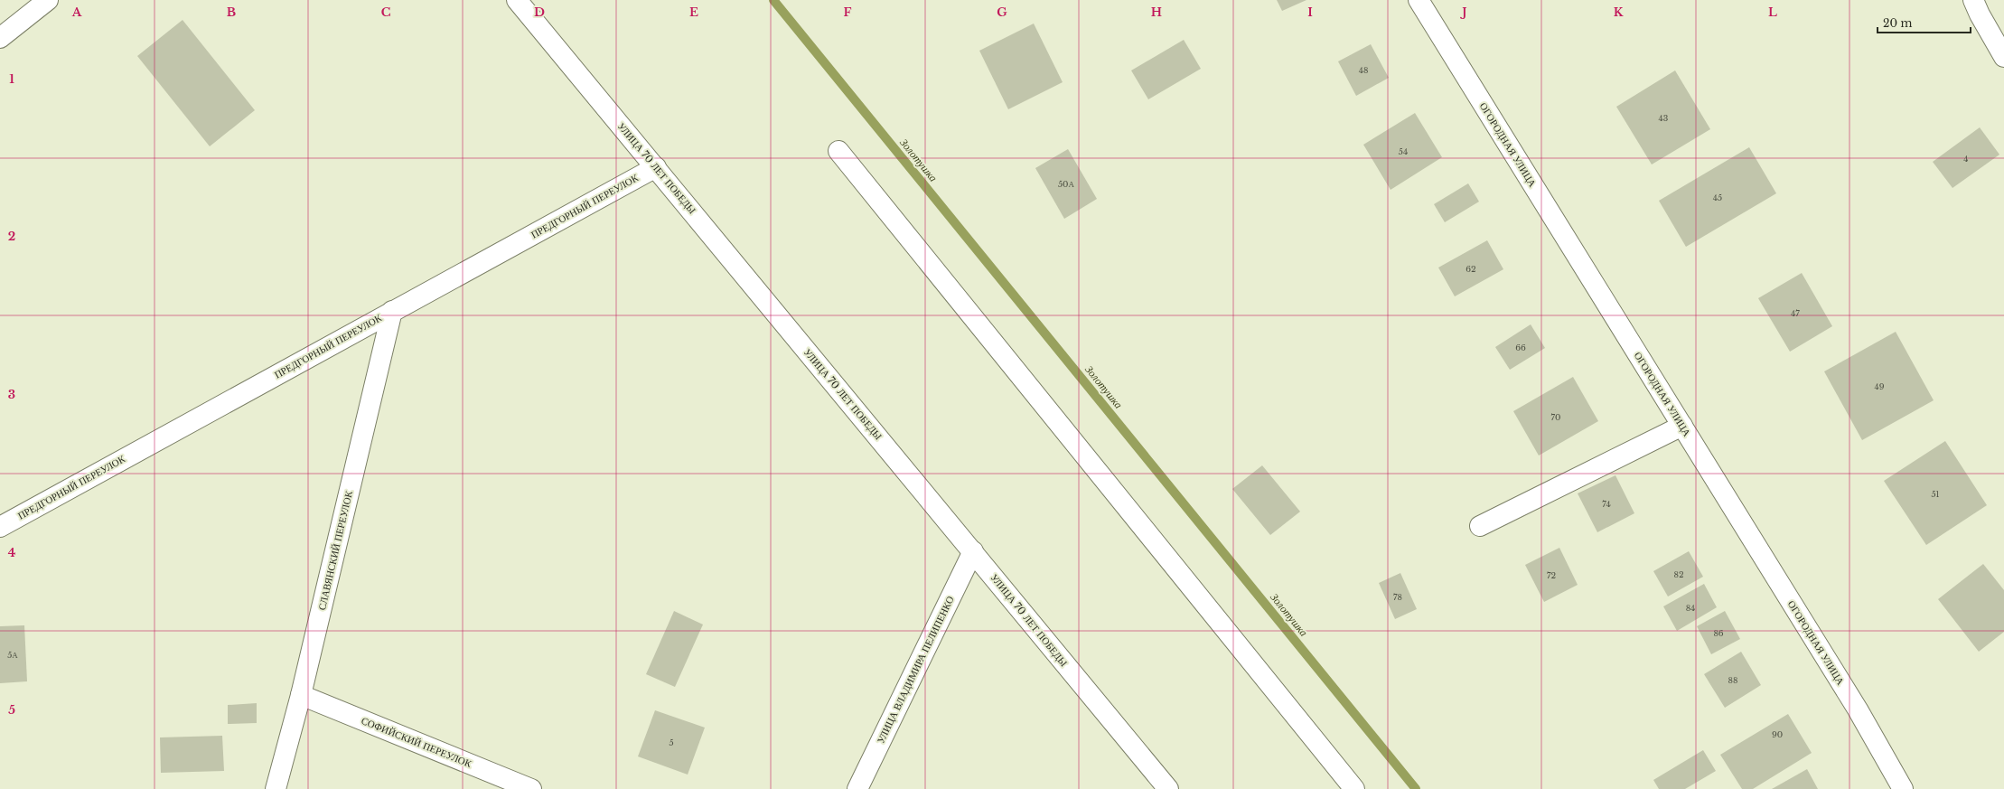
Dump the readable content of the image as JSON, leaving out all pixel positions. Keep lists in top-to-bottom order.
{
  "streets": {
    "street": [
      "ОГОРОДНАЯ УЛИЦА",
      "УЛИЦА 70 ЛЕТ ПОБЕДЫ",
      "ПРЕДГОРНЫЙ ПЕРЕУЛОК",
      "СЛАВЯНСКИЙ ПЕРЕУЛОК",
      "УЛИЦА ВЛАДИМИРА ПЕЛИПЕНКО",
      "СОФИЙСКИЙ ПЕРЕУЛОК"
    ]
  },
  "crossings": [
    ["УЛИЦА 70 ЛЕТ ПОБЕДЫ", "ПРЕДГОРНЫЙ ПЕРЕУЛОК"],
    ["УЛИЦА 70 ЛЕТ ПОБЕДЫ", "УЛИЦА ВЛАДИМИРА ПЕЛИПЕНКО"],
    ["ПРЕДГОРНЫЙ ПЕРЕУЛОК", "СЛАВЯНСКИЙ ПЕРЕУЛОК"],
    ["СЛАВЯНСКИЙ ПЕРЕУЛОК", "СОФИЙСКИЙ ПЕРЕУЛОК"]
  ],
  "water": ["Золотушка"],
  "house_numbers": [
    "48",
    "43",
    "54",
    "4",
    "50А",
    "45",
    "62",
    "47",
    "66",
    "49",
    "70",
    "51",
    "74",
    "82",
    "72",
    "78",
    "84",
    "86",
    "5А",
    "88",
    "90",
    "5"
  ],
  "scale_bar": "20 m",
  "grid": {
    "columns": [
      "A",
      "B",
      "C",
      "D",
      "E",
      "F",
      "G",
      "H",
      "I",
      "J",
      "K",
      "L"
    ],
    "rows": [
      "1",
      "2",
      "3",
      "4",
      "5"
    ]
  }
}
